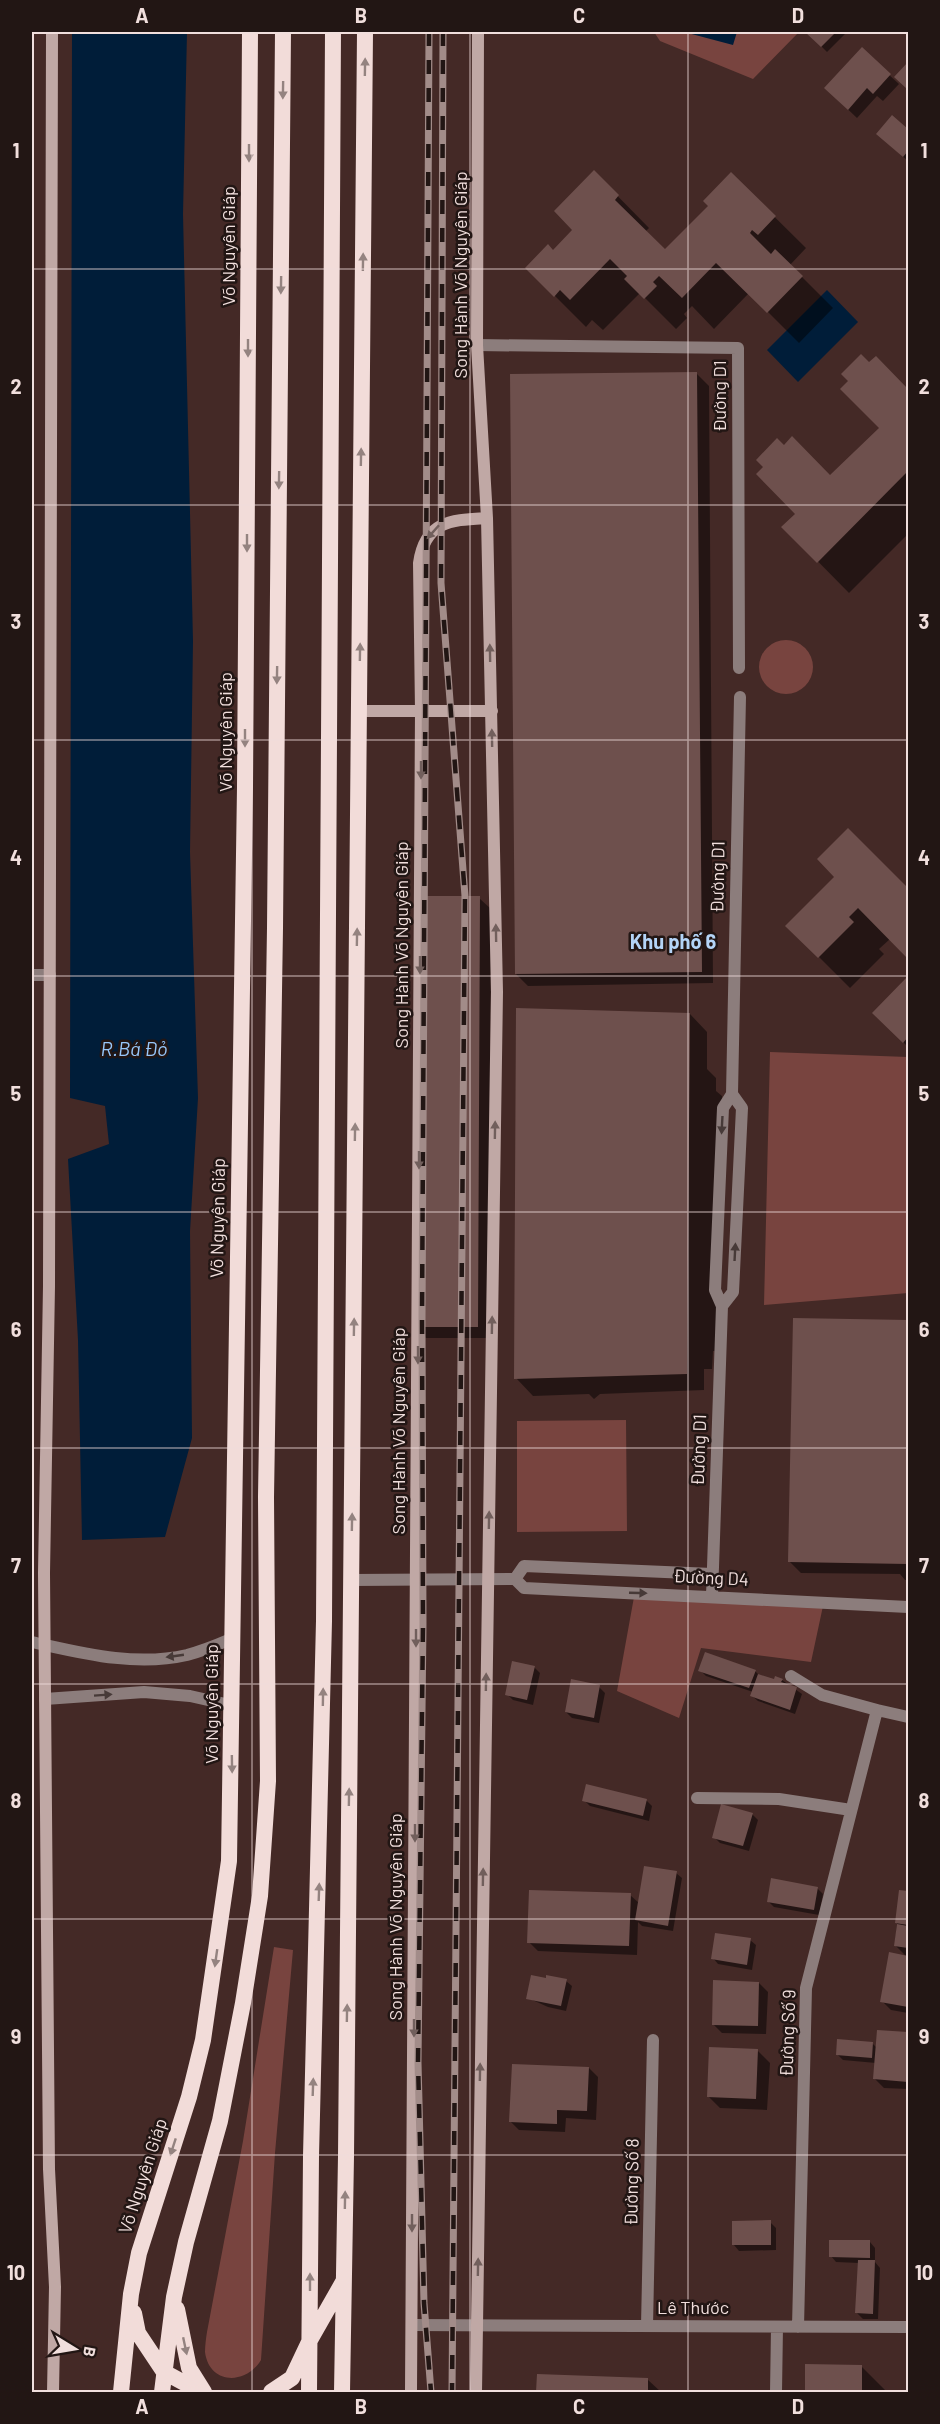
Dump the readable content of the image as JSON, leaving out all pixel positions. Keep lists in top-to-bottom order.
{
  "streets": {
    "highway": ["Võ Nguyên Giáp"],
    "main road": ["Song Hành Võ Nguyên Giáp"],
    "street": [
      "Đường D1",
      "Đường D4",
      "Đường Số 9",
      "Đường Số 8",
      "Lê Thước"
    ]
  },
  "crossings": [
    ["Song Hành Võ Nguyên Giáp", "Đường D1"],
    ["Song Hành Võ Nguyên Giáp", "Đường D4"],
    ["Song Hành Võ Nguyên Giáp", "Lê Thước"],
    ["Đường D1", "Đường D4"],
    ["Đường Số 9", "Lê Thước"],
    ["Đường Số 8", "Lê Thước"]
  ],
  "districts": ["Khu phố 6"],
  "water": ["R.Bá Đỏ"],
  "north": "right",
  "grid": {
    "columns": [
      "A",
      "B",
      "C",
      "D"
    ],
    "rows": [
      "1",
      "2",
      "3",
      "4",
      "5",
      "6",
      "7",
      "8",
      "9",
      "10"
    ]
  }
}
